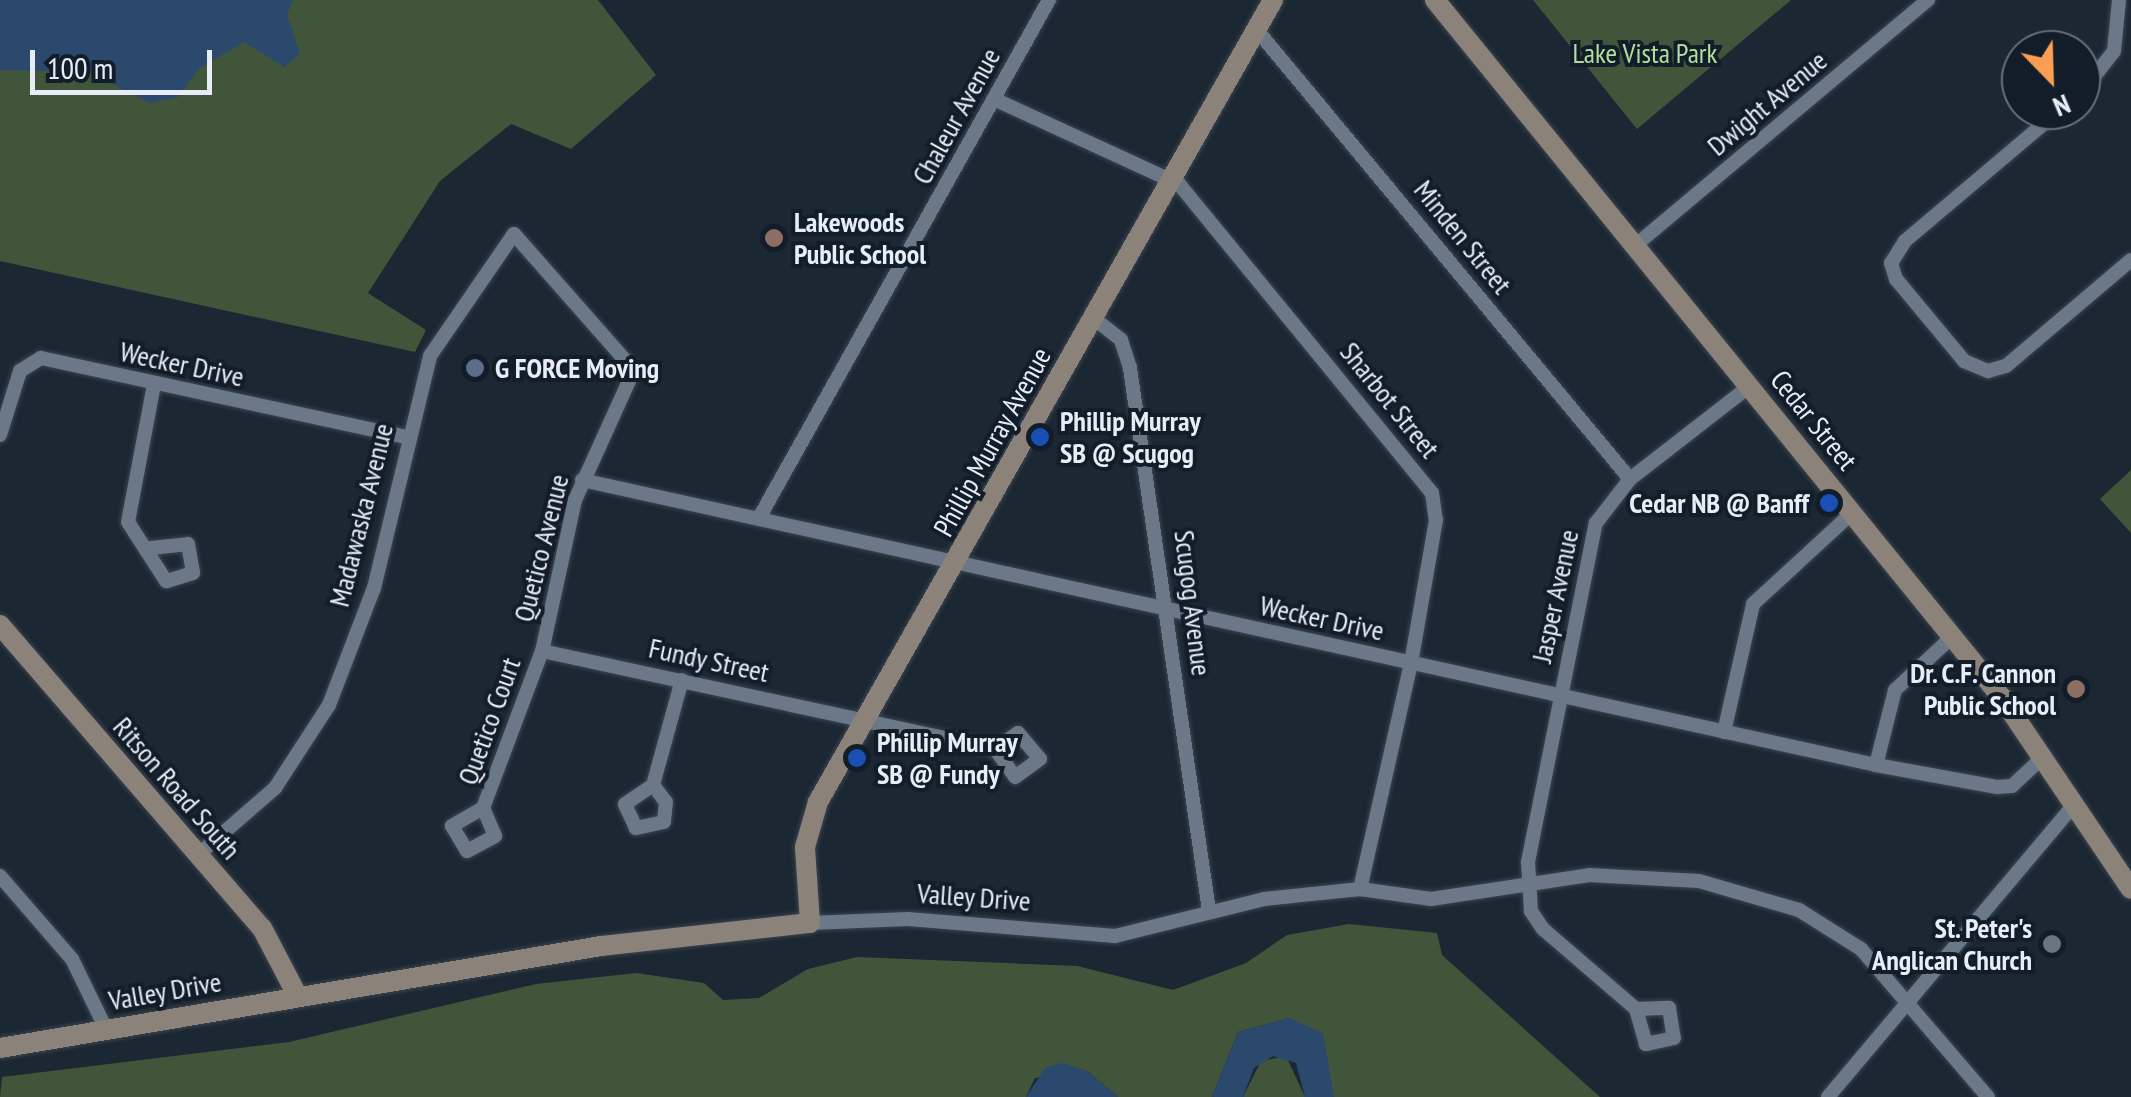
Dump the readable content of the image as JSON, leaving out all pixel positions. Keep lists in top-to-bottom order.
{
  "streets": {
    "street": [
      "Dwight Avenue",
      "Chaleur Avenue",
      "Minden Street",
      "Wecker Drive",
      "Sharbot Street",
      "Cedar Street",
      "Phillip Murray Avenue",
      "Madawaska Avenue",
      "Quetico Avenue",
      "Jasper Avenue",
      "Scugog Avenue",
      "Fundy Street",
      "Quetico Court",
      "Ritson Road South",
      "Valley Drive"
    ]
  },
  "crossings": [
    ["Dwight Avenue", "Cedar Street"],
    ["Chaleur Avenue", "Wecker Drive"],
    ["Chaleur Avenue", "Sharbot Street"],
    ["Minden Street", "Phillip Murray Avenue"],
    ["Minden Street", "Jasper Avenue"],
    ["Wecker Drive", "Sharbot Street"],
    ["Wecker Drive", "Cedar Street"],
    ["Wecker Drive", "Phillip Murray Avenue"],
    ["Wecker Drive", "Madawaska Avenue"],
    ["Wecker Drive", "Quetico Avenue"],
    ["Wecker Drive", "Jasper Avenue"],
    ["Wecker Drive", "Scugog Avenue"],
    ["Sharbot Street", "Phillip Murray Avenue"],
    ["Sharbot Street", "Valley Drive"],
    ["Cedar Street", "Jasper Avenue"],
    ["Phillip Murray Avenue", "Scugog Avenue"],
    ["Phillip Murray Avenue", "Fundy Street"],
    ["Phillip Murray Avenue", "Valley Drive"],
    ["Madawaska Avenue", "Quetico Avenue"],
    ["Madawaska Avenue", "Ritson Road South"],
    ["Quetico Avenue", "Fundy Street"],
    ["Quetico Avenue", "Quetico Court"],
    ["Jasper Avenue", "Valley Drive"],
    ["Scugog Avenue", "Valley Drive"],
    ["Fundy Street", "Quetico Court"],
    ["Ritson Road South", "Valley Drive"]
  ],
  "parks": ["Lake Vista Park"],
  "places": [
    "Lakewoods Public School",
    "G FORCE Moving",
    "Phillip Murray SB @ Scugog",
    "Cedar NB @ Banff",
    "Dr. C.F. Cannon Public School",
    "Phillip Murray SB @ Fundy",
    "St. Peter's Anglican Church"
  ],
  "scale_bar": "100 m",
  "north": "bottom right"
}
